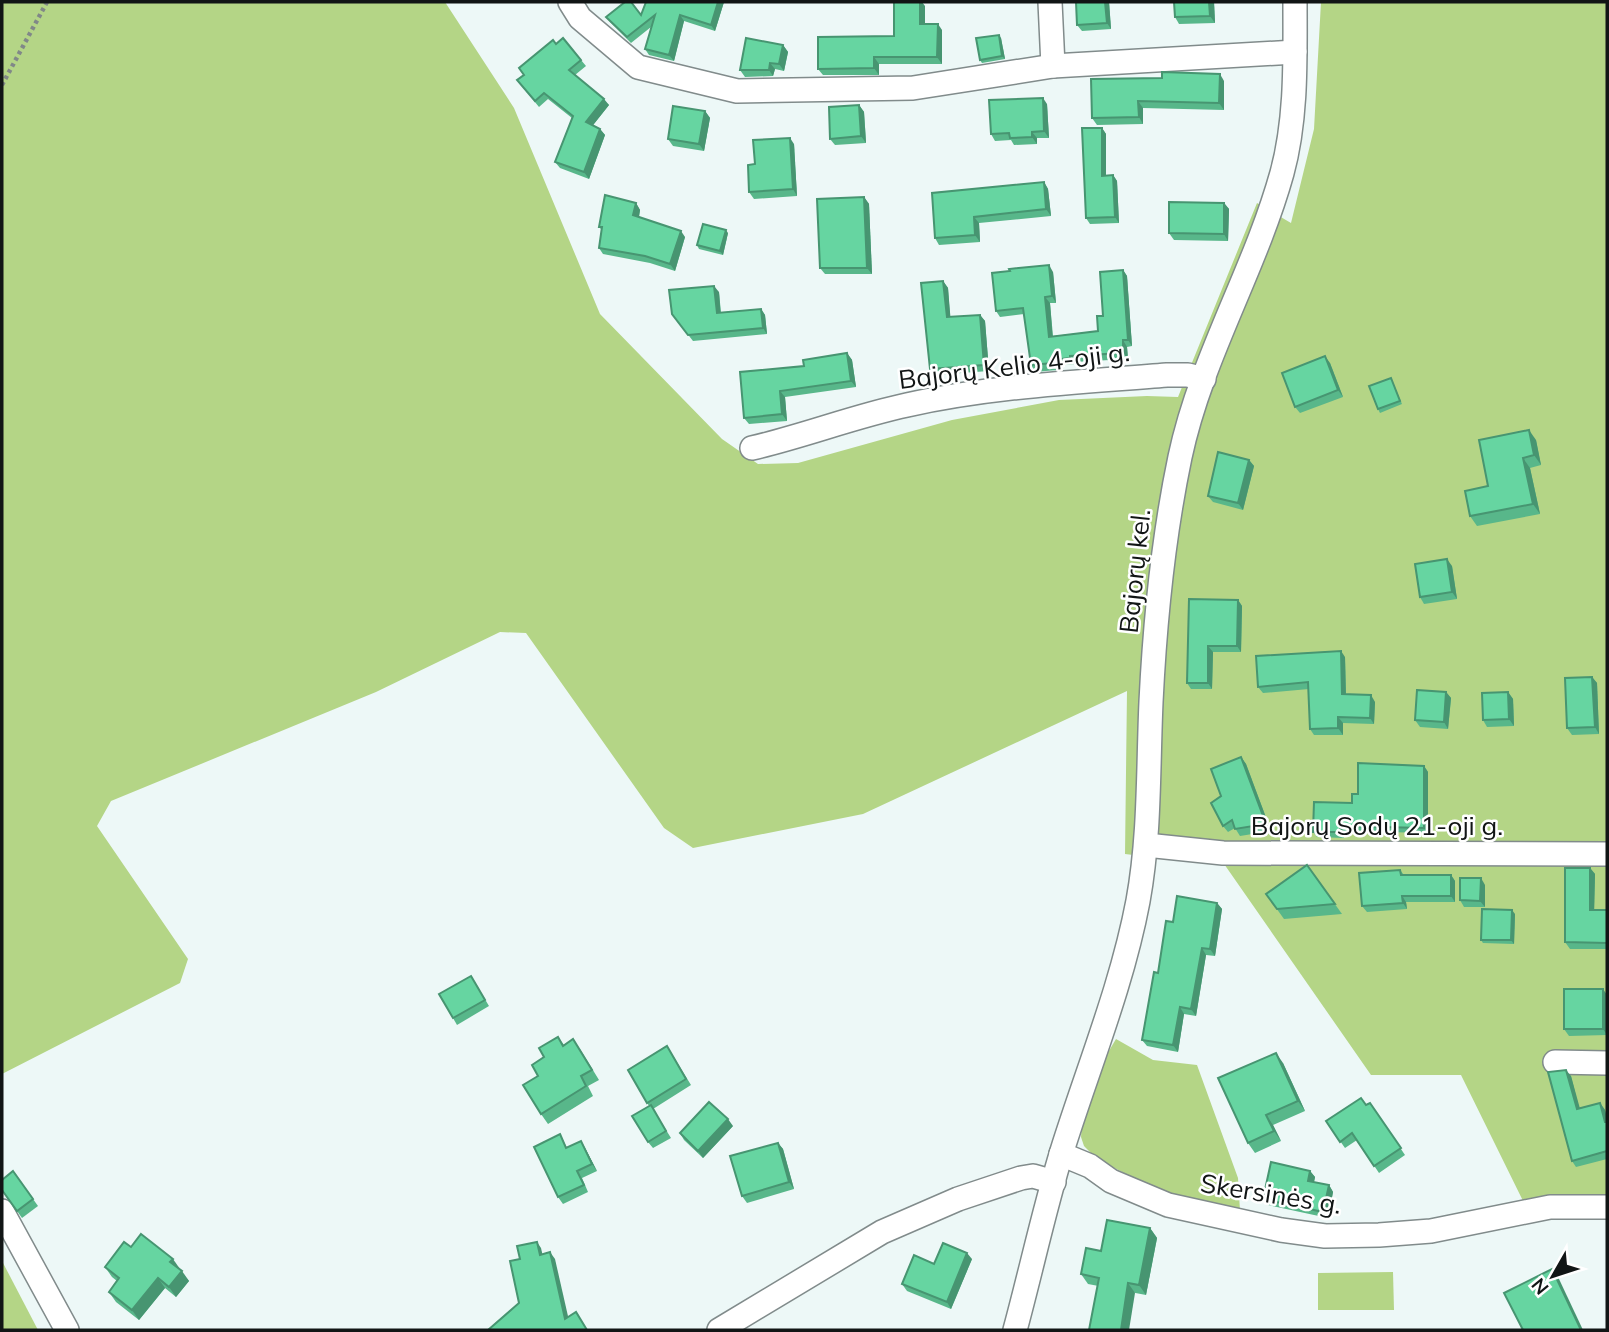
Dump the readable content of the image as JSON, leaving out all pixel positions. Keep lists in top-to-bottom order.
{
  "streets": {
    "street": [
      "Bajorų Kelio 4-oji g.",
      "Bajorų kel.",
      "Bajorų Sodų 21-oji g.",
      "Skersinės g."
    ]
  },
  "crossings": [
    ["Bajorų Kelio 4-oji g.", "Bajorų kel."],
    ["Bajorų kel.", "Bajorų Sodų 21-oji g."],
    ["Bajorų kel.", "Skersinės g."]
  ],
  "north": "bottom left"
}
